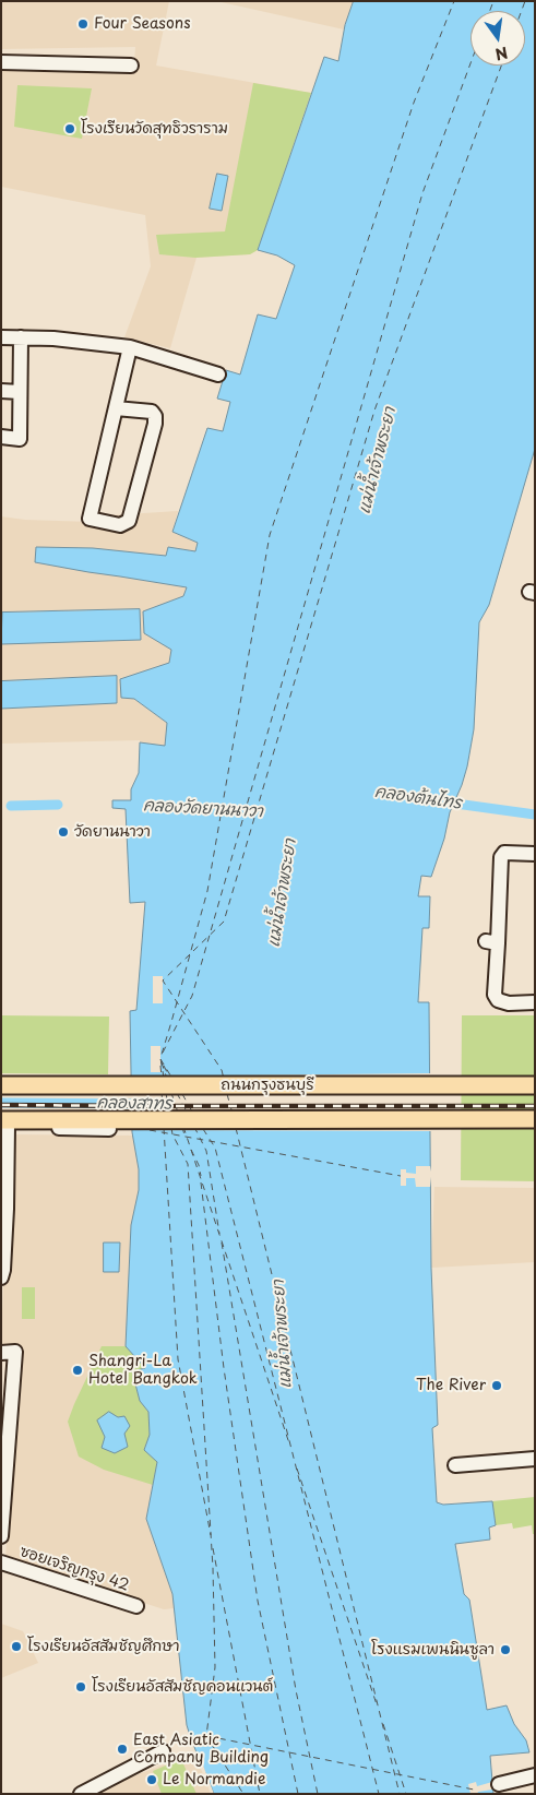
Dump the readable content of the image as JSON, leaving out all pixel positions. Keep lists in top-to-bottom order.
{
  "streets": {
    "main road": ["ถนนกรุงธนบุรี"],
    "street": ["ซอยเจริญกรุง 42"]
  },
  "water": [
    "แม่น้ำเจ้าพระยา",
    "คลองต้นไทร",
    "คลองวัดยานนาวา",
    "คลองสาทร"
  ],
  "places": [
    "Four Seasons",
    "โรงเรียนวัดสุทธิวราราม",
    "วัดยานนาวา",
    "Shangri-La Hotel Bangkok",
    "The River",
    "โรงเรียนอัสสัมชัญศึกษา",
    "โรงแรมเพนนินซูลา",
    "โรงเรียนอัสสัมชัญคอนแวนต์",
    "East Asiatic Company Building",
    "Le Normandie"
  ],
  "north": "bottom"
}
